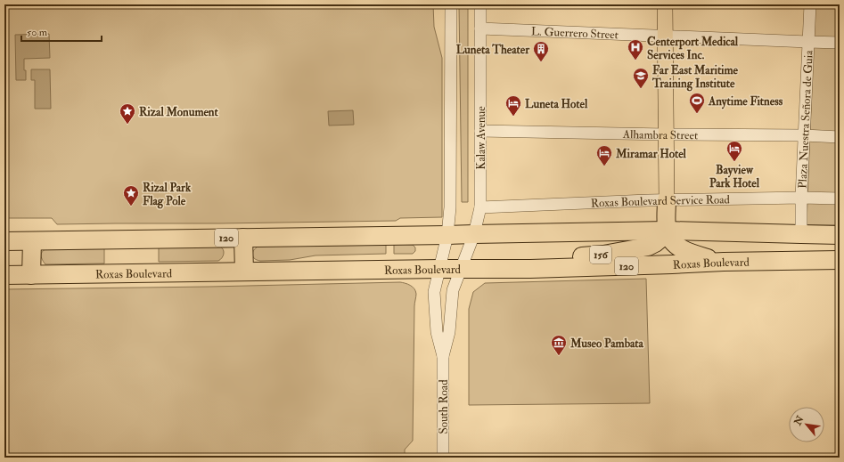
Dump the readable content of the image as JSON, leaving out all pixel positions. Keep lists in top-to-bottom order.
{
  "streets": {
    "highway": ["120", "156", "Roxas Boulevard"],
    "street": [
      "L. Guerrero Street",
      "Plaza Nuestra Señora de Guia",
      "Alhambra Street",
      "Kalaw Avenue",
      "Roxas Boulevard Service Road",
      "South Road"
    ]
  },
  "crossings": [
    ["L. Guerrero Street", "Plaza Nuestra Señora de Guia"],
    ["L. Guerrero Street", "Kalaw Avenue"],
    ["Plaza Nuestra Señora de Guia", "Alhambra Street"],
    ["Plaza Nuestra Señora de Guia", "Roxas Boulevard Service Road"],
    ["Plaza Nuestra Señora de Guia", "120"],
    ["Alhambra Street", "Kalaw Avenue"],
    ["Kalaw Avenue", "Roxas Boulevard Service Road"],
    ["Kalaw Avenue", "120"],
    ["Kalaw Avenue", "Roxas Boulevard"],
    ["Kalaw Avenue", "South Road"],
    ["120", "156"],
    ["156", "Roxas Boulevard"],
    ["Roxas Boulevard", "South Road"]
  ],
  "places": {
    "hospital": ["Centerport Medical Services Inc."],
    "building": ["Luneta Theater"],
    "school or university": ["Far East Maritime Training Institute"],
    "sports": ["Anytime Fitness"],
    "hotel": ["Luneta Hotel", "Bayview Park Hotel", "Miramar Hotel"],
    "place": ["Rizal Monument", "Rizal Park Flag Pole"],
    "museum": ["Museo Pambata"]
  },
  "scale_bar": "50 m",
  "north": "top left"
}
